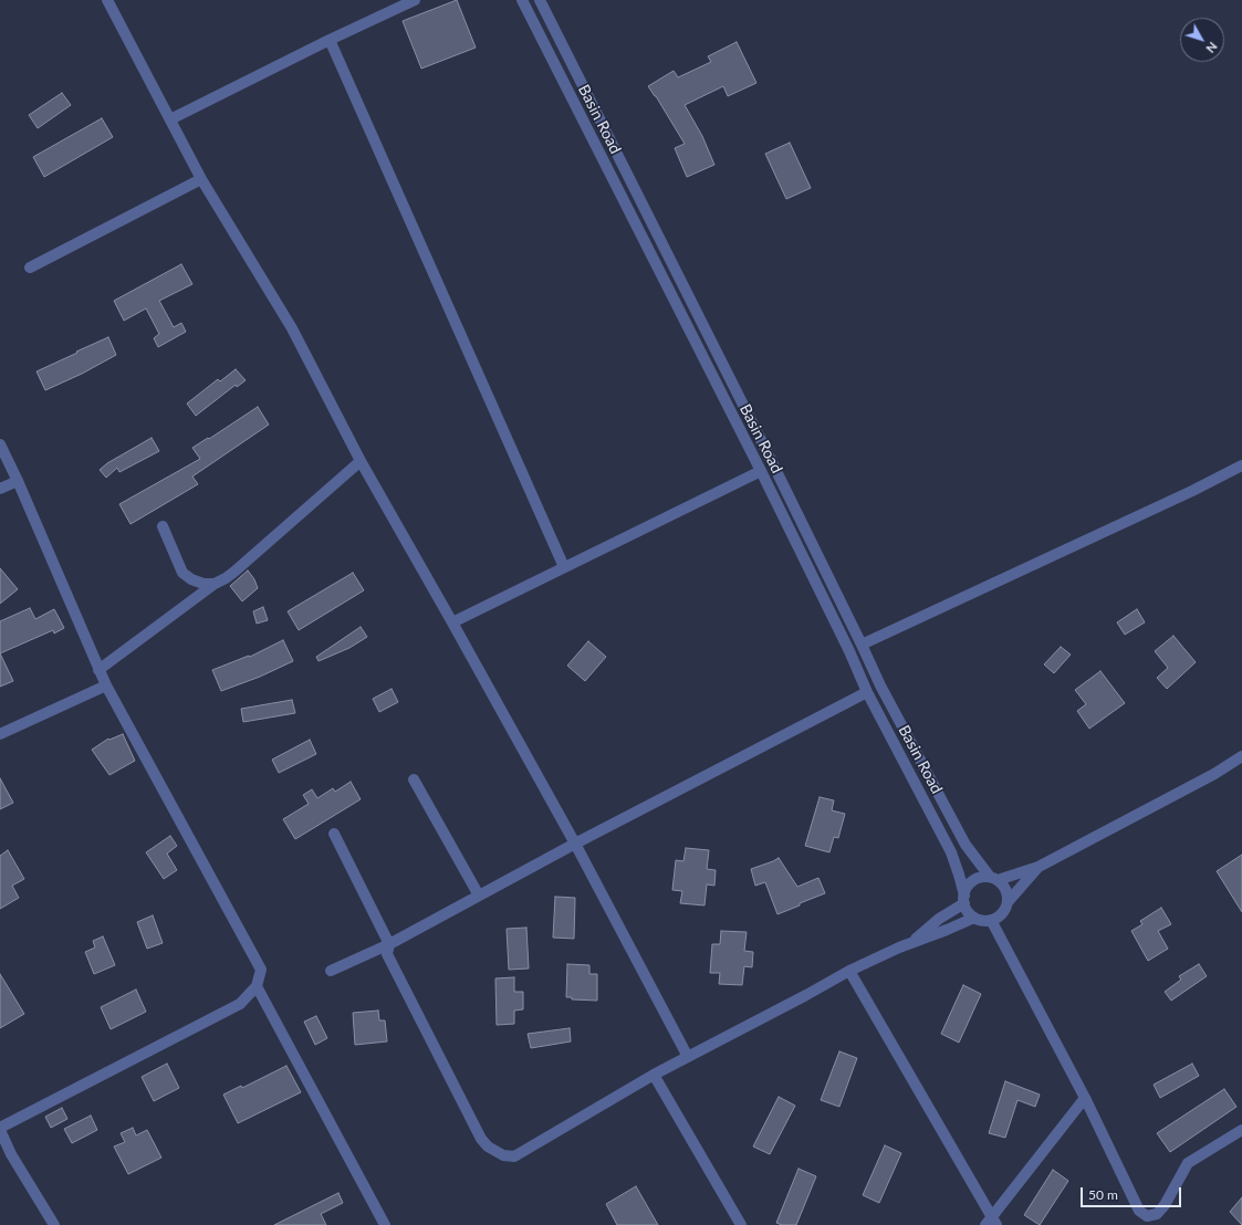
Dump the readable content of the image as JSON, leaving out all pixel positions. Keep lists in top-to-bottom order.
{
  "streets": {
    "street": ["Basin Road"]
  },
  "scale_bar": "50 m",
  "north": "bottom right"
}
